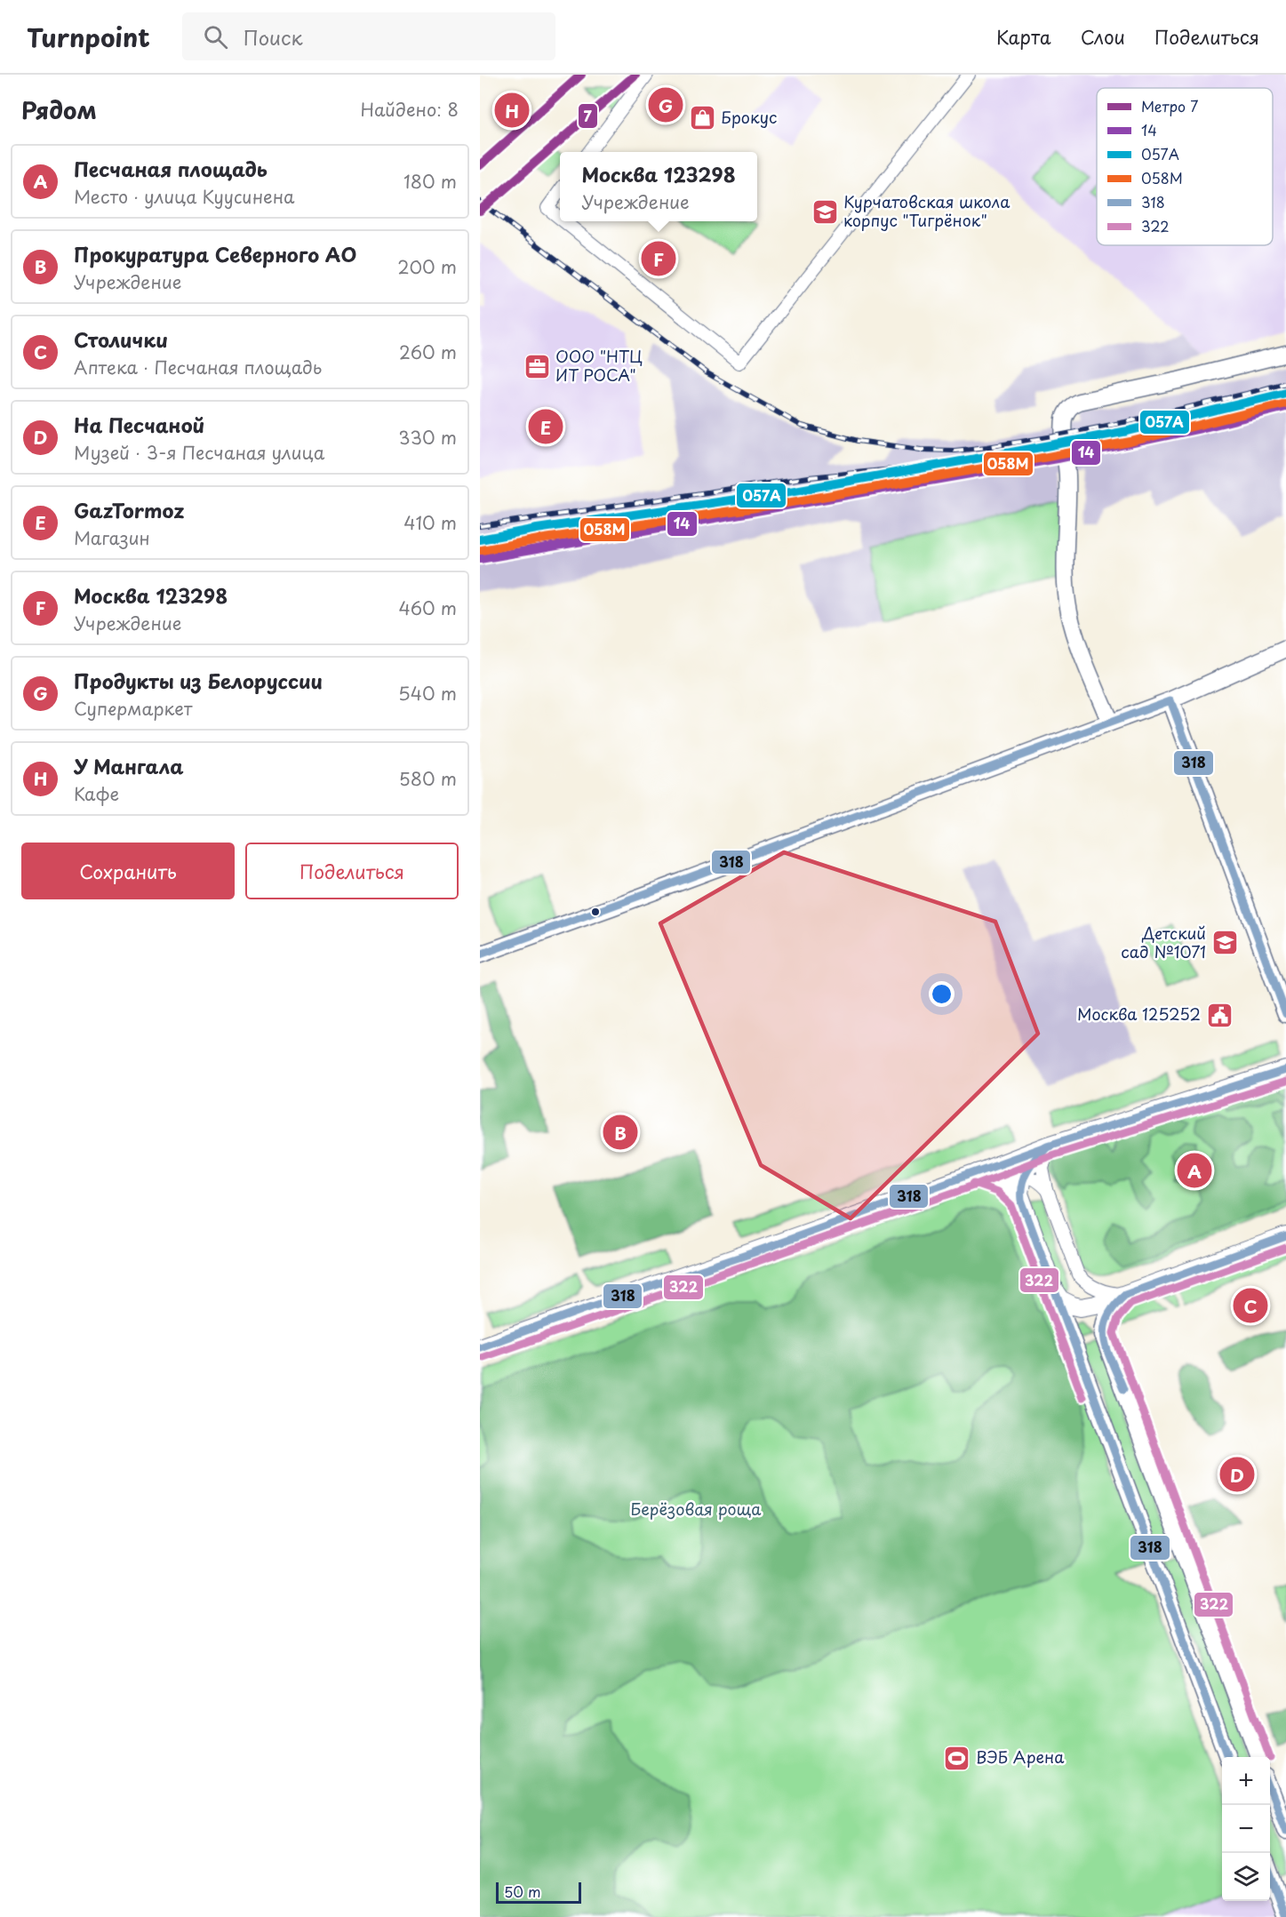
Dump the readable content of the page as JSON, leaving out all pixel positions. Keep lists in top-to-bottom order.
{
  "parks": ["Берёзовая роща"],
  "places": {
    "shop": ["Брокус"],
    "school or university": ["Курчатовская школа корпус \"Тигрёнок\"", "Детский сад №1071"],
    "office": ["ООО \"НТЦ ИТ РОСА\""],
    "public building": ["Москва 125252"],
    "sports": ["ВЭБ Арена"]
  },
  "lines": [
    "metro line 7",
    "transit line 057А",
    "transit line 058М",
    "transit line 14",
    "transit line 318",
    "transit line 322"
  ],
  "legend": [
    "Метро 7",
    "14",
    "057А",
    "058М",
    "318",
    "322"
  ],
  "scale_bar": "50 m",
  "page": {
    "header": "Turnpoint",
    "search": "Поиск",
    "nav": ["Карта", "Слои", "Поделиться"],
    "heading": ["Рядом", "Найдено: 8"],
    "pins": [
      "G",
      "H",
      "F",
      "E",
      "B",
      "A",
      "C",
      "D"
    ],
    "list": [
      {
        "mark": "A",
        "name": "Песчаная площадь",
        "note": "Место · улица Куусинена",
        "value": "180 m"
      },
      {
        "mark": "B",
        "name": "Прокуратура Северного АО",
        "note": "Учреждение",
        "value": "200 m"
      },
      {
        "mark": "C",
        "name": "Столички",
        "note": "Аптека · Песчаная площадь",
        "value": "260 m"
      },
      {
        "mark": "D",
        "name": "На Песчаной",
        "note": "Музей · 3-я Песчаная улица",
        "value": "330 m"
      },
      {
        "mark": "E",
        "name": "GazTormoz",
        "note": "Магазин",
        "value": "410 m"
      },
      {
        "mark": "F",
        "name": "Москва 123298",
        "note": "Учреждение",
        "value": "460 m"
      },
      {
        "mark": "G",
        "name": "Продукты из Белоруссии",
        "note": "Супермаркет",
        "value": "540 m"
      },
      {
        "mark": "H",
        "name": "У Мангала",
        "note": "Кафе",
        "value": "580 m"
      }
    ],
    "popup": ["Москва 123298", "Учреждение"],
    "buttons": ["Сохранить", "Поделиться"],
    "map_buttons": ["+", "−"],
    "scale": "50 m"
  }
}
